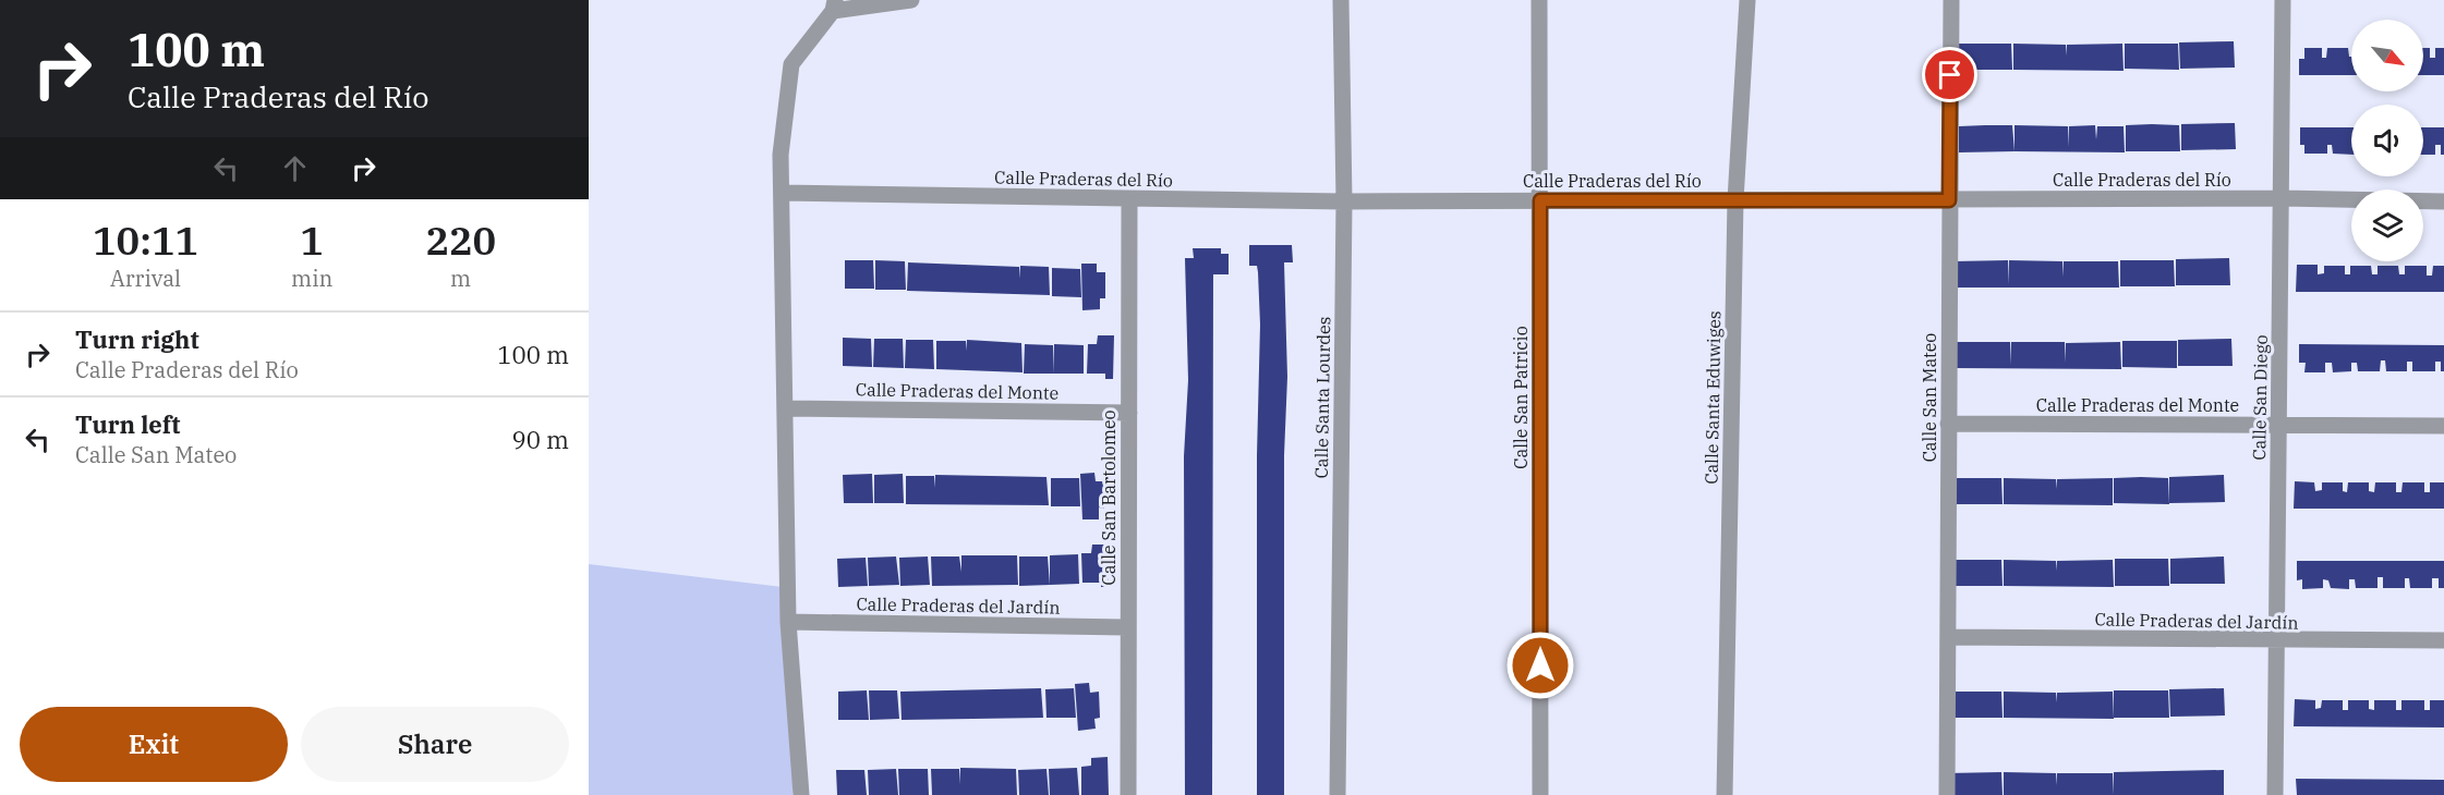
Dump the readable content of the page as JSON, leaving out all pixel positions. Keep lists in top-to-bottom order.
{
  "streets": {
    "street": [
      "Calle Praderas del Río",
      "Calle Praderas del Monte",
      "Calle Santa Lourdes",
      "Calle San Patricio",
      "Calle Santa Eduwiges",
      "Calle San Mateo",
      "Calle San Diego",
      "Calle San Bartolomeo",
      "Calle Praderas del Jardín"
    ]
  },
  "crossings": [
    ["Calle Praderas del Río", "Calle Santa Lourdes"],
    ["Calle Praderas del Río", "Calle San Patricio"],
    ["Calle Praderas del Río", "Calle Santa Eduwiges"],
    ["Calle Praderas del Río", "Calle San Mateo"],
    ["Calle Praderas del Río", "Calle San Diego"],
    ["Calle Praderas del Río", "Calle San Bartolomeo"],
    ["Calle Praderas del Monte", "Calle San Mateo"],
    ["Calle Praderas del Monte", "Calle San Diego"],
    ["Calle Praderas del Monte", "Calle San Bartolomeo"],
    ["Calle San Mateo", "Calle Praderas del Jardín"],
    ["Calle San Diego", "Calle Praderas del Jardín"],
    ["Calle San Bartolomeo", "Calle Praderas del Jardín"]
  ],
  "north": "bottom right",
  "page": {
    "turn": ["100 m", "Calle Praderas del Río"],
    "eta": [
      "10:11",
      "Arrival",
      "1",
      "min",
      "220",
      "m"
    ],
    "list": [
      {
        "name": "Turn right",
        "note": "Calle Praderas del Río",
        "value": "100 m"
      },
      {
        "name": "Turn left",
        "note": "Calle San Mateo",
        "value": "90 m"
      }
    ],
    "buttons": ["Exit", "Share"]
  }
}
